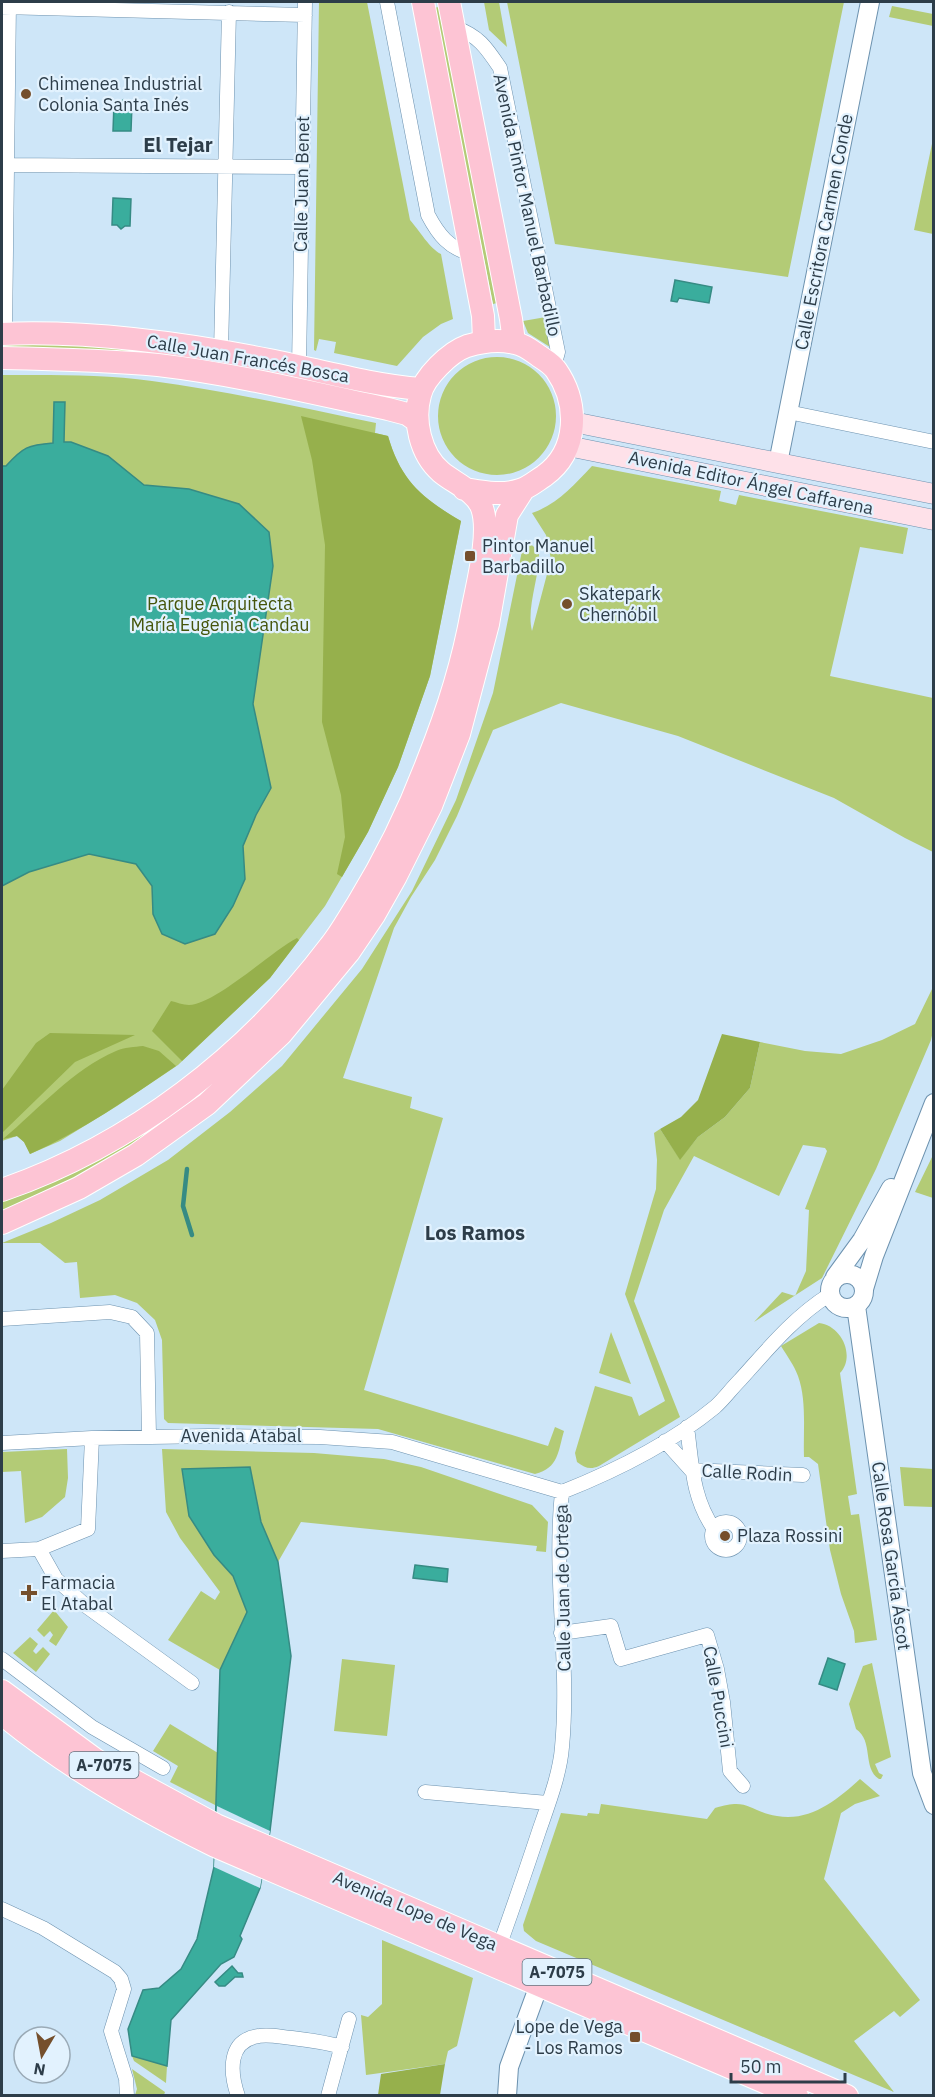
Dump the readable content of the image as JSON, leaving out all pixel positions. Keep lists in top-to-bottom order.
{
  "streets": {
    "main road": [
      "Avenida Pintor Manuel Barbadillo",
      "Calle Juan Francés Bosca",
      "Avenida Editor Ángel Caffarena",
      "A-7075",
      "Avenida Lope de Vega"
    ],
    "street": [
      "Calle Juan Benet",
      "Calle Escritora Carmen Conde",
      "Avenida Atabal",
      "Calle Rodin",
      "Calle Rosa García Áscot",
      "Calle Juan de Ortega",
      "Calle Puccini"
    ]
  },
  "crossings": [
    ["Calle Juan Benet", "Calle Juan Francés Bosca"],
    ["Avenida Pintor Manuel Barbadillo", "Calle Juan Francés Bosca"],
    ["Avenida Pintor Manuel Barbadillo", "Avenida Editor Ángel Caffarena"],
    ["Calle Escritora Carmen Conde", "Avenida Editor Ángel Caffarena"],
    ["Calle Juan Francés Bosca", "Avenida Editor Ángel Caffarena"],
    ["Avenida Atabal", "Calle Juan de Ortega"],
    ["Calle Rosa García Áscot", "Calle Juan de Ortega"],
    ["Calle Juan de Ortega", "Calle Puccini"],
    ["Calle Juan de Ortega", "Avenida Lope de Vega"]
  ],
  "districts": ["El Tejar", "Los Ramos"],
  "parks": ["Parque Arquitecta María Eugenia Candau"],
  "places": {
    "other": ["Chimenea Industrial Colonia Santa Inés", "Skatepark Chernóbil", "Plaza Rossini"],
    "transit": ["Pintor Manuel Barbadillo", "Lope de Vega - Los Ramos"],
    "health": ["Farmacia El Atabal"]
  },
  "scale_bar": "50 m",
  "north": "bottom"
}
